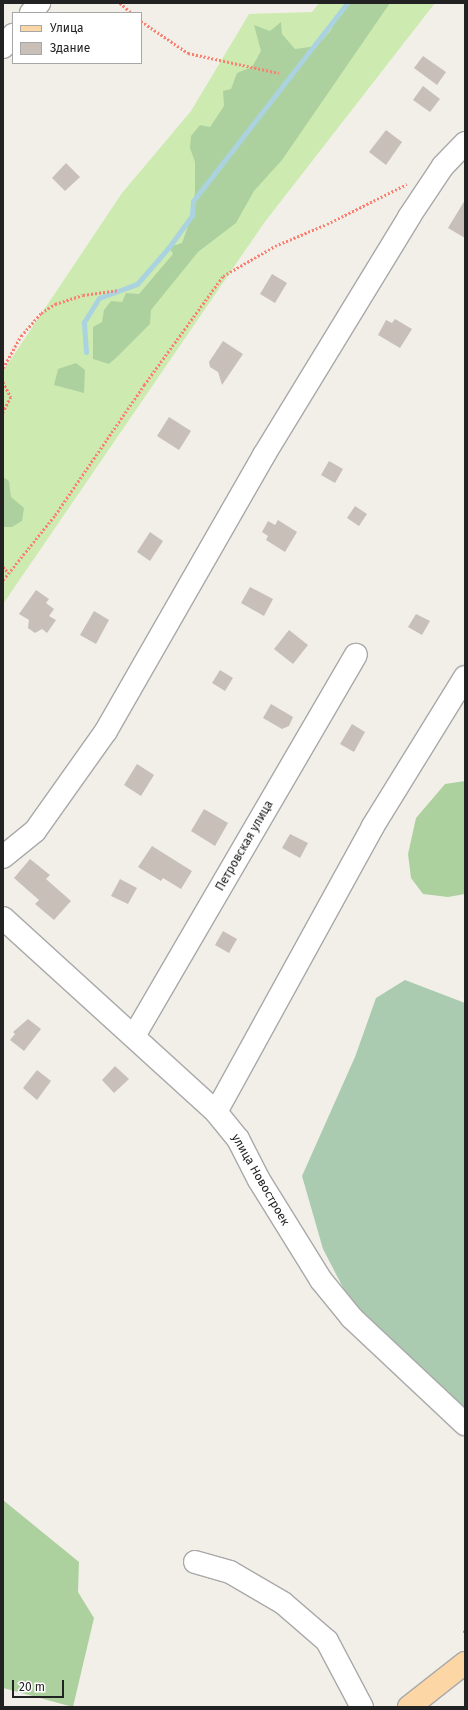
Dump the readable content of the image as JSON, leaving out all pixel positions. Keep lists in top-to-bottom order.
{
  "streets": {
    "street": ["Петровская улица", "улица Новостроек"]
  },
  "crossings": [
    ["Петровская улица", "улица Новостроек"]
  ],
  "legend": ["Улица", "Здание"],
  "scale_bar": "20 m"
}
